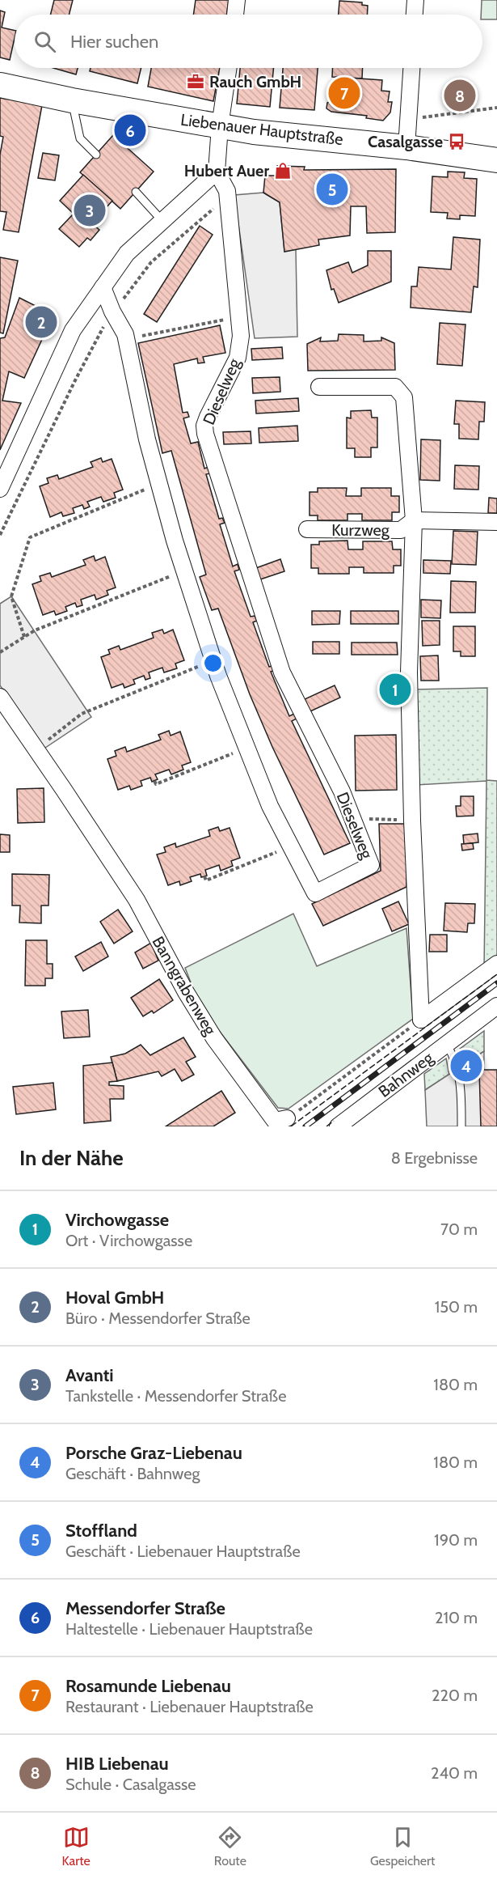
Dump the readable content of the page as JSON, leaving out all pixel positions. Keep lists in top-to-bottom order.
{
  "streets": {
    "main road": ["Liebenauer Hauptstraße"],
    "street": [
      "Dieselweg",
      "Kurzweg",
      "Banngrabenweg",
      "Bahnweg"
    ]
  },
  "places": {
    "office": ["Rauch GmbH"],
    "bus stop": ["Casalgasse"],
    "shop": ["Hubert Auer"]
  },
  "page": {
    "search": "Hier suchen",
    "pins": [
      "7",
      "8",
      "6",
      "5",
      "3",
      "2",
      "1",
      "4"
    ],
    "heading": ["In der Nähe", "8 Ergebnisse"],
    "list": [
      {
        "mark": "1",
        "name": "Virchowgasse",
        "note": "Ort · Virchowgasse",
        "value": "70 m"
      },
      {
        "mark": "2",
        "name": "Hoval GmbH",
        "note": "Büro · Messendorfer Straße",
        "value": "150 m"
      },
      {
        "mark": "3",
        "name": "Avanti",
        "note": "Tankstelle · Messendorfer Straße",
        "value": "180 m"
      },
      {
        "mark": "4",
        "name": "Porsche Graz-Liebenau",
        "note": "Geschäft · Bahnweg",
        "value": "180 m"
      },
      {
        "mark": "5",
        "name": "Stoffland",
        "note": "Geschäft · Liebenauer Hauptstraße",
        "value": "190 m"
      },
      {
        "mark": "6",
        "name": "Messendorfer Straße",
        "note": "Haltestelle · Liebenauer Hauptstraße",
        "value": "210 m"
      },
      {
        "mark": "7",
        "name": "Rosamunde Liebenau",
        "note": "Restaurant · Liebenauer Hauptstraße",
        "value": "220 m"
      },
      {
        "mark": "8",
        "name": "HIB Liebenau",
        "note": "Schule · Casalgasse",
        "value": "240 m"
      }
    ],
    "nav": ["Karte", "Route", "Gespeichert"]
  }
}
